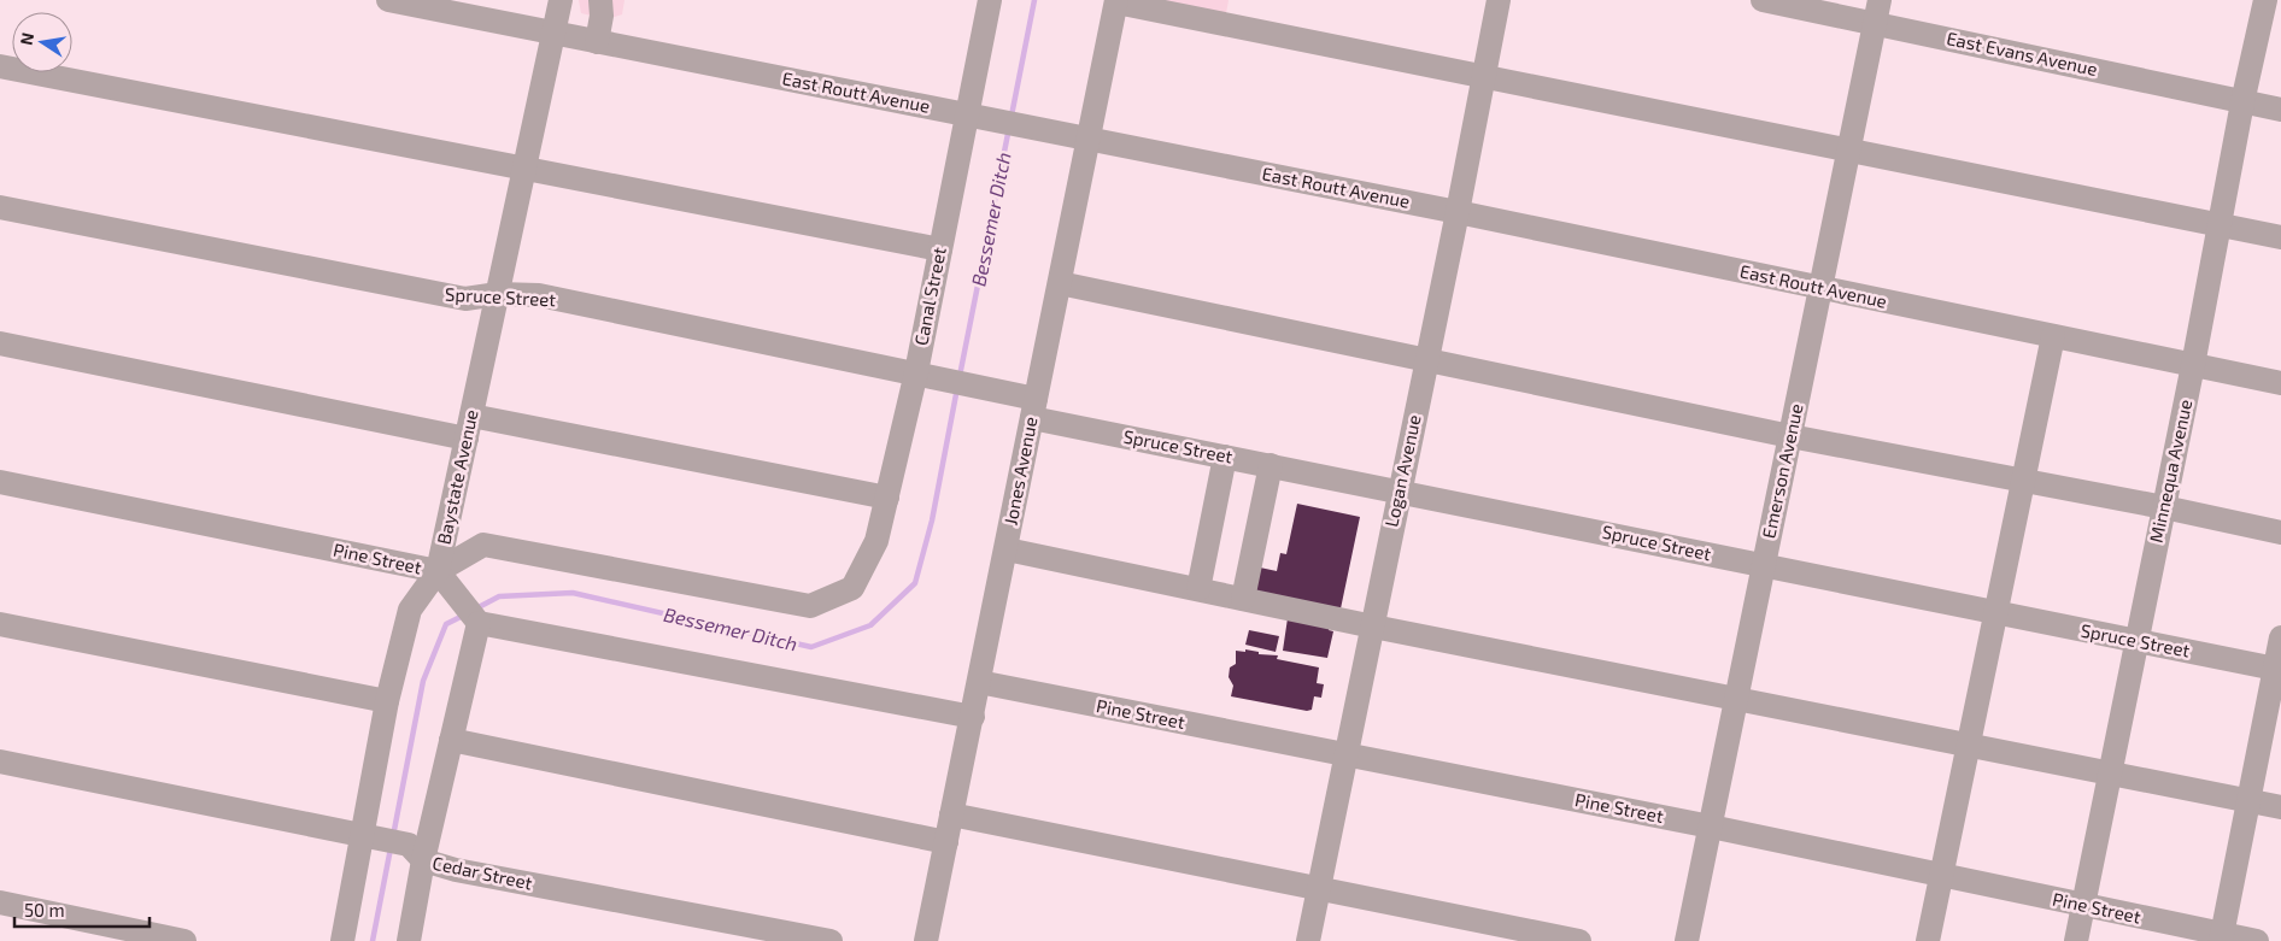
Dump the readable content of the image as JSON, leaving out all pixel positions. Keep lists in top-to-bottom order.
{
  "streets": {
    "street": [
      "East Evans Avenue",
      "East Routt Avenue",
      "Canal Street",
      "Spruce Street",
      "Jones Avenue",
      "Logan Avenue",
      "Emerson Avenue",
      "Minnequa Avenue",
      "Baystate Avenue",
      "Pine Street",
      "Cedar Street"
    ]
  },
  "crossings": [
    ["East Evans Avenue", "Emerson Avenue"],
    ["East Evans Avenue", "Minnequa Avenue"],
    ["East Routt Avenue", "Canal Street"],
    ["East Routt Avenue", "Jones Avenue"],
    ["East Routt Avenue", "Logan Avenue"],
    ["East Routt Avenue", "Emerson Avenue"],
    ["East Routt Avenue", "Minnequa Avenue"],
    ["East Routt Avenue", "Baystate Avenue"],
    ["Canal Street", "Spruce Street"],
    ["Canal Street", "Pine Street"],
    ["Spruce Street", "Jones Avenue"],
    ["Spruce Street", "Logan Avenue"],
    ["Spruce Street", "Emerson Avenue"],
    ["Spruce Street", "Minnequa Avenue"],
    ["Spruce Street", "Baystate Avenue"],
    ["Jones Avenue", "Pine Street"],
    ["Logan Avenue", "Pine Street"],
    ["Emerson Avenue", "Pine Street"],
    ["Minnequa Avenue", "Pine Street"],
    ["Baystate Avenue", "Pine Street"]
  ],
  "water": ["Bessemer Ditch"],
  "scale_bar": "50 m",
  "north": "left"
}
